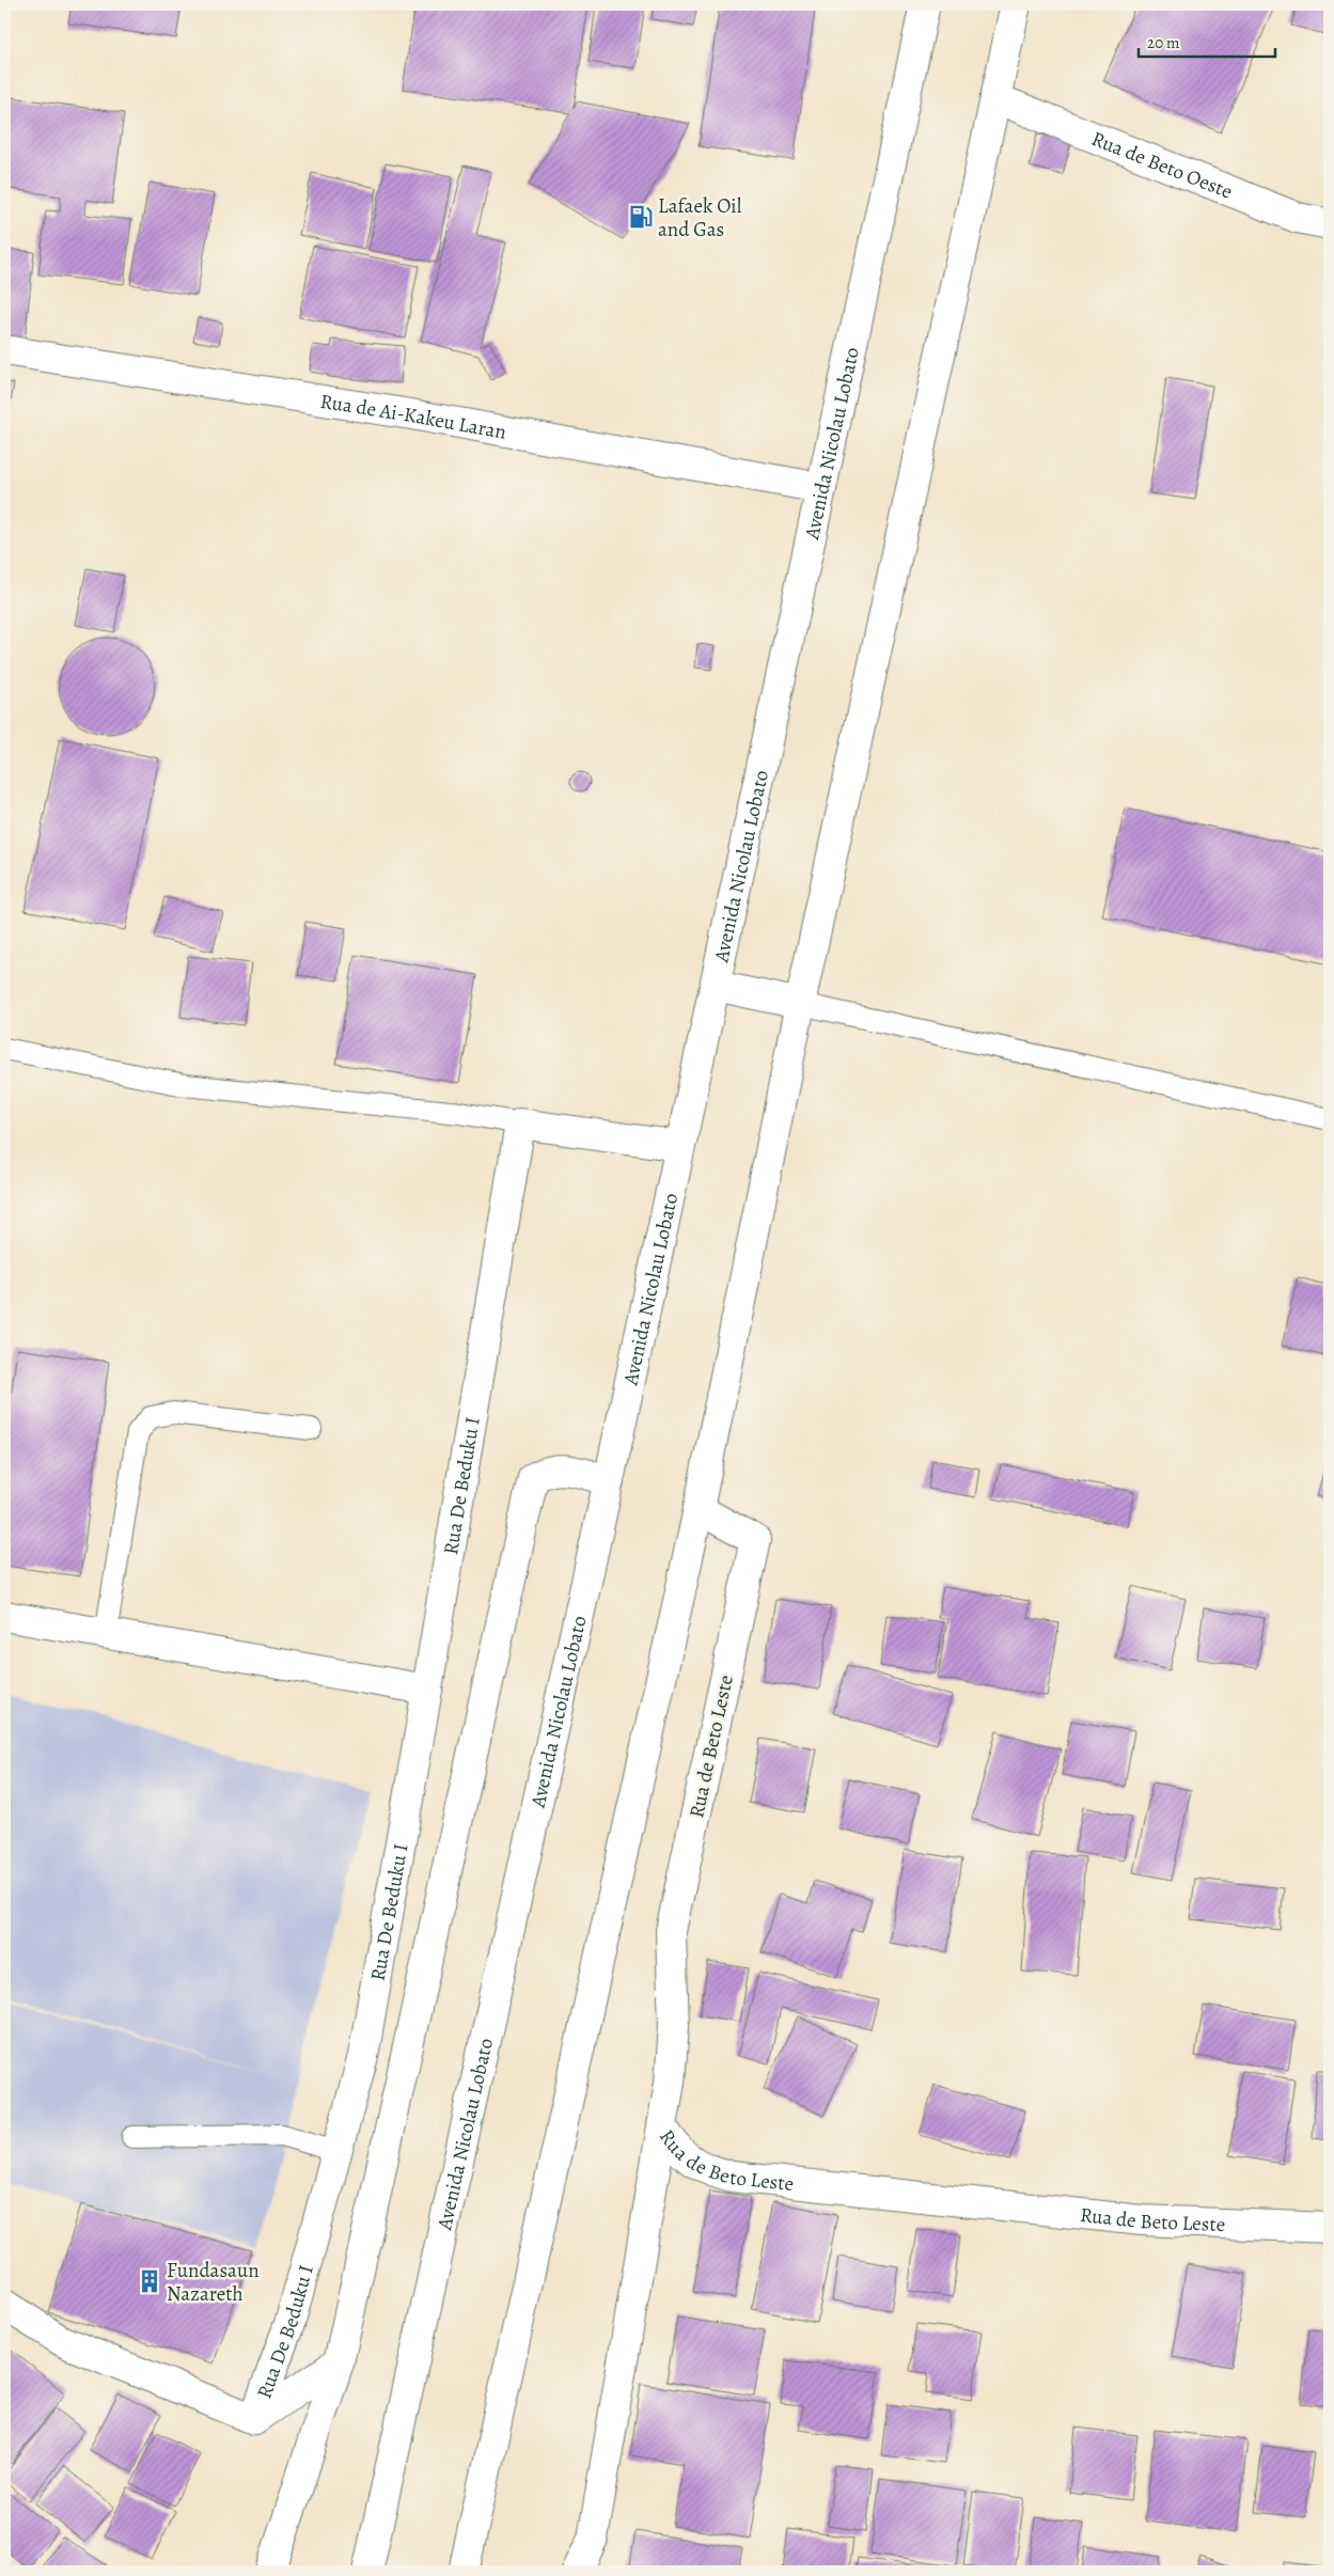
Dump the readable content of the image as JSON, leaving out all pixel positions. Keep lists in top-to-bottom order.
{
  "streets": {
    "street": [
      "Rua de Beto Oeste",
      "Rua de Ai-Kakeu Laran",
      "Avenida Nicolau Lobato",
      "Rua De Beduku I",
      "Rua de Beto Leste"
    ]
  },
  "crossings": [
    ["Rua de Ai-Kakeu Laran", "Avenida Nicolau Lobato"]
  ],
  "places": {
    "fuel station": ["Lafaek Oil and Gas"],
    "building": ["Fundasaun Nazareth"]
  },
  "scale_bar": "20 m"
}
